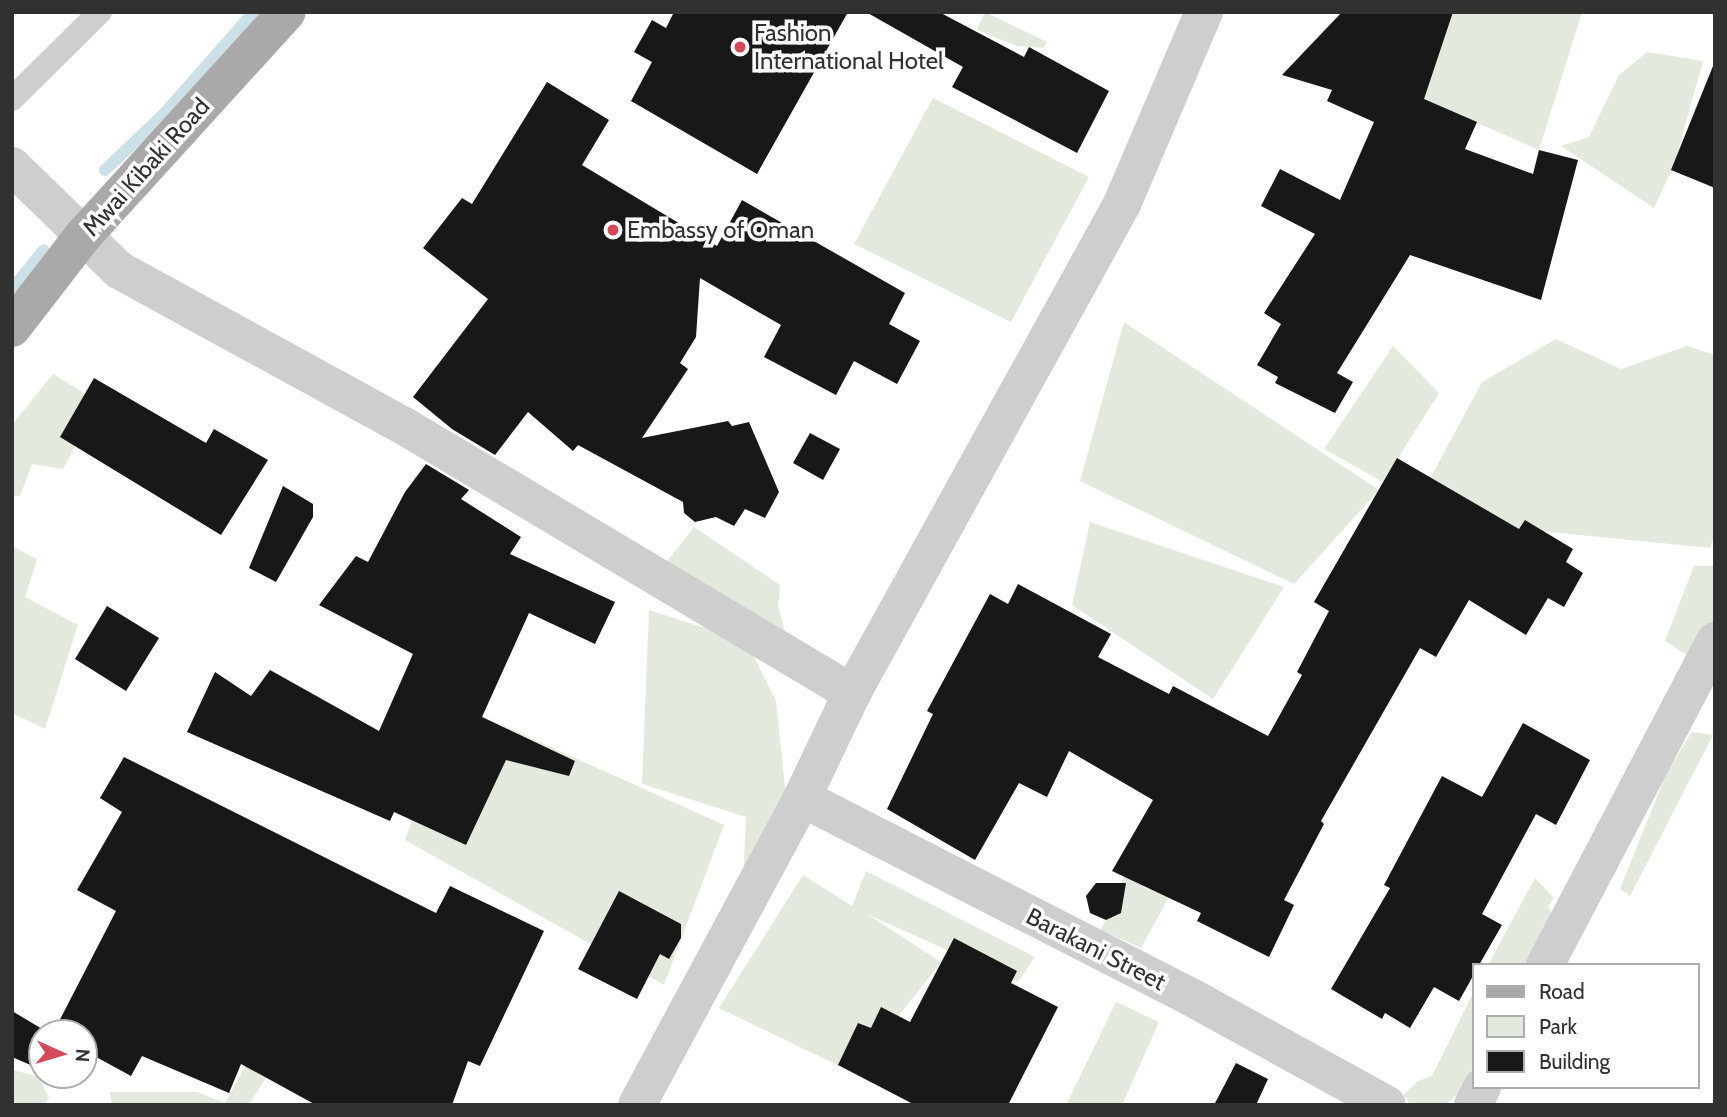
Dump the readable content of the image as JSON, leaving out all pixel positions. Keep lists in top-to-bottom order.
{
  "streets": {
    "main road": ["Mwai Kibaki Road"],
    "street": ["Barakani Street"]
  },
  "places": ["Fashion International Hotel", "Embassy of Oman"],
  "legend": ["Road", "Park", "Building"],
  "north": "right"
}
